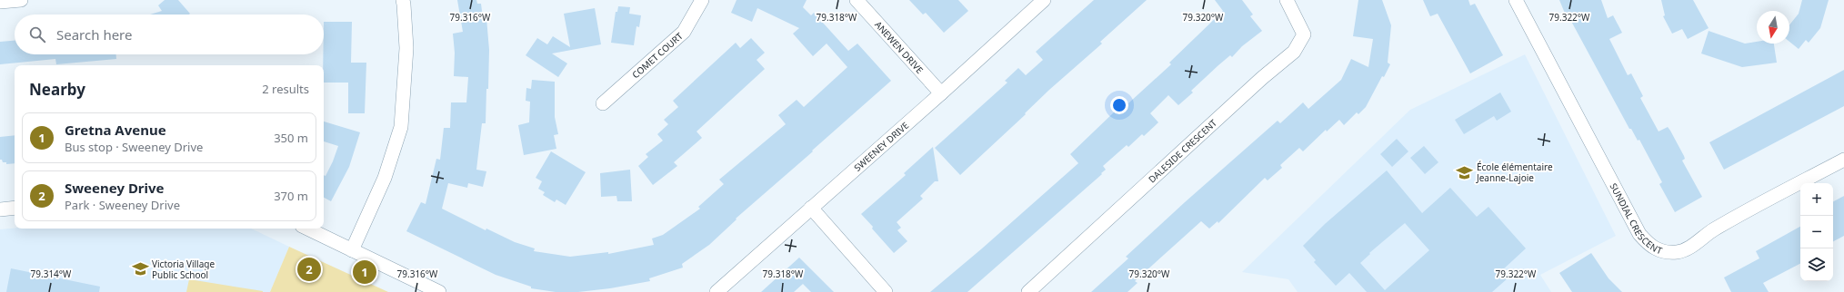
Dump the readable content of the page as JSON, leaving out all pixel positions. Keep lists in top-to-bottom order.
{
  "streets": {
    "street": [
      "ANEWEN DRIVE",
      "COMET COURT",
      "SWEENEY DRIVE",
      "DALESIDE CRESCENT",
      "SUNDIAL CRESCENT"
    ]
  },
  "crossings": [
    ["ANEWEN DRIVE", "SWEENEY DRIVE"]
  ],
  "places": {
    "school or university": ["École élémentaire Jeanne-Lajoie", "Victoria Village Public School"]
  },
  "north": "bottom",
  "page": {
    "search": "Search here",
    "heading": ["Nearby", "2 results"],
    "list": [
      {
        "mark": "1",
        "name": "Gretna Avenue",
        "note": "Bus stop · Sweeney Drive",
        "value": "350 m"
      },
      {
        "mark": "2",
        "name": "Sweeney Drive",
        "note": "Park · Sweeney Drive",
        "value": "370 m"
      }
    ],
    "map_buttons": ["+", "−"],
    "pins": ["2", "1"]
  },
  "coordinates": [
    "79.316°W",
    "79.318°W",
    "79.320°W",
    "79.322°W",
    "79.314°W"
  ]
}
